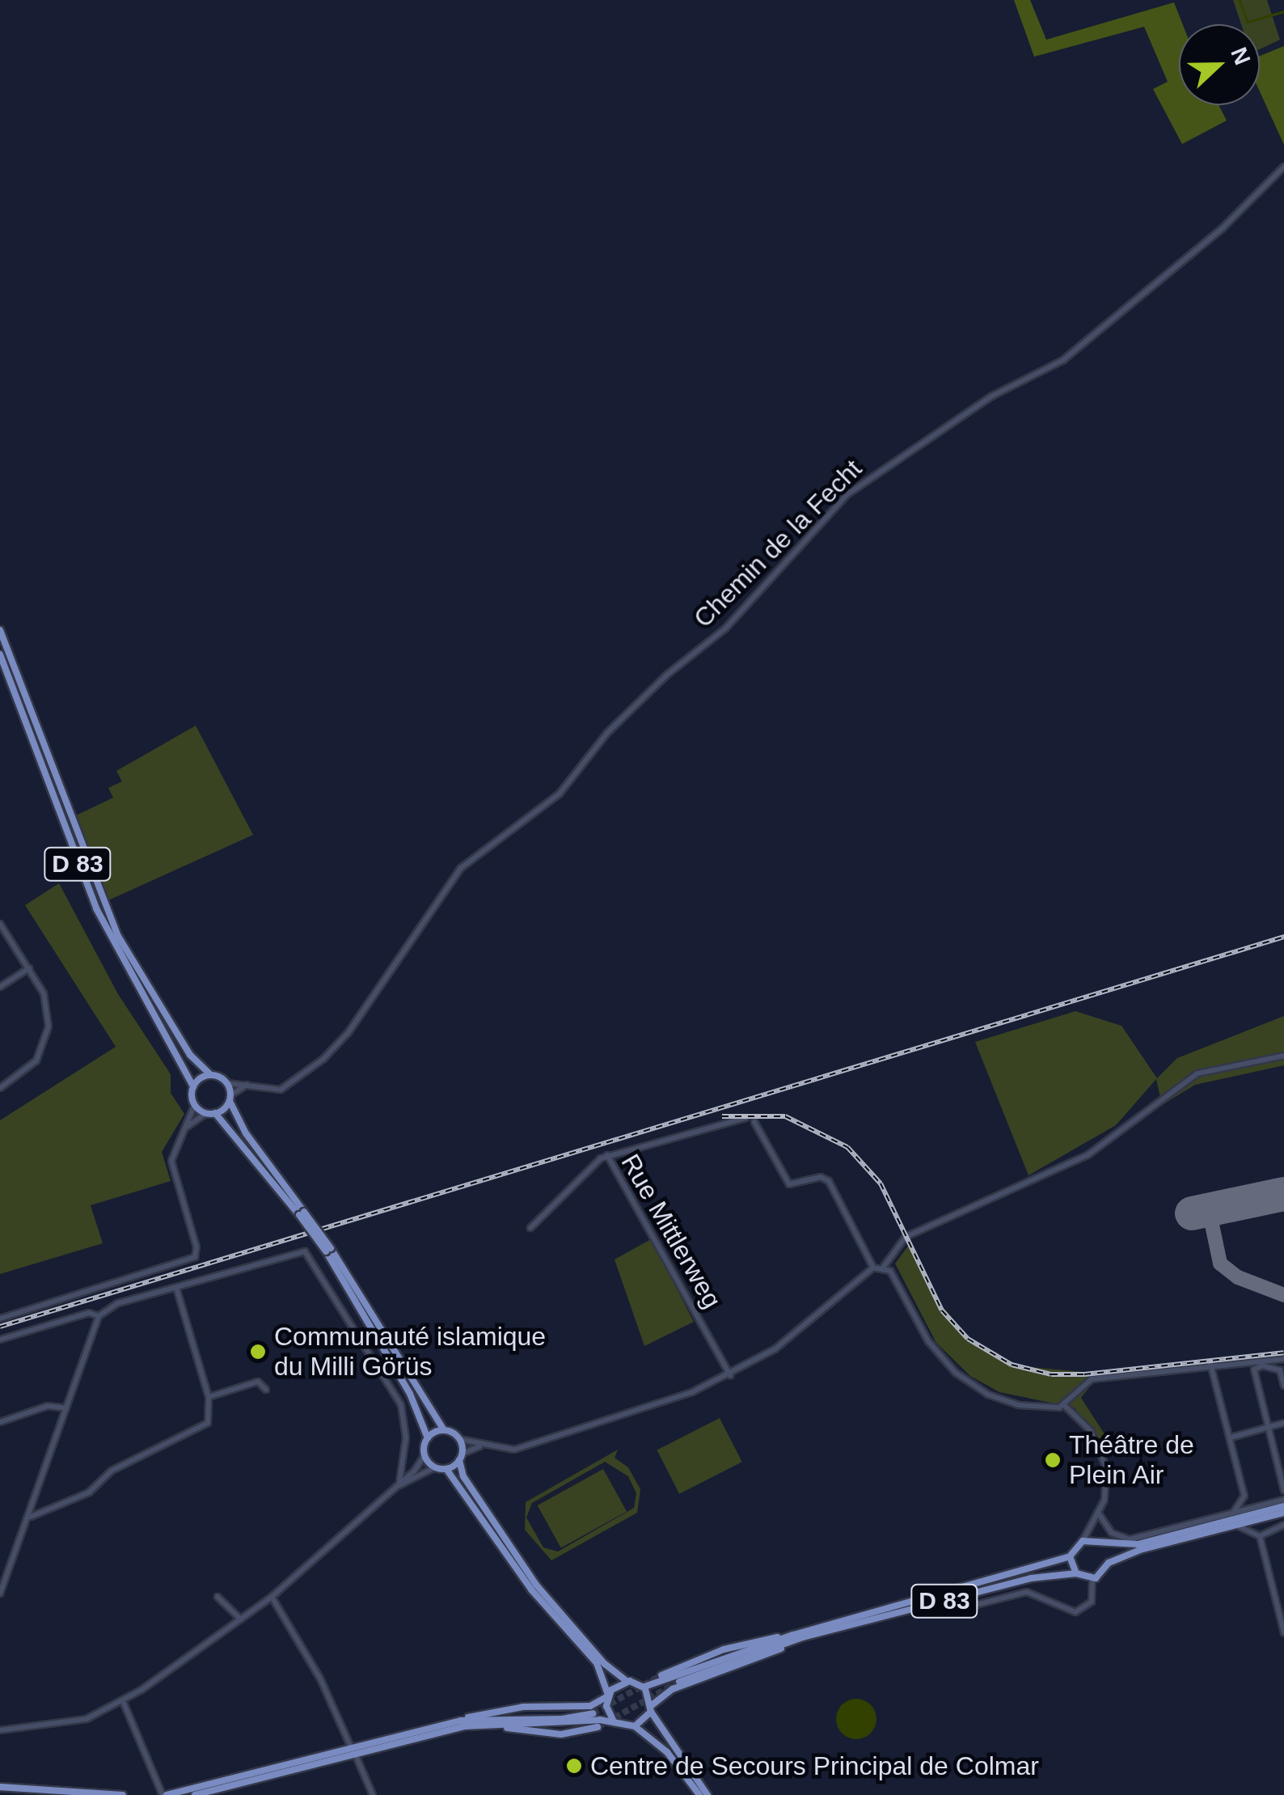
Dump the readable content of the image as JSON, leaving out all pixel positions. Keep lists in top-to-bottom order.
{
  "streets": {
    "main road": ["D 83"],
    "street": ["Chemin de la Fecht", "Rue Mittlerweg"]
  },
  "crossings": [
    ["Chemin de la Fecht", "D 83"]
  ],
  "places": ["Communauté islamique du Milli Görüs", "Théâtre de Plein Air", "Centre de Secours Principal de Colmar"],
  "north": "right"
}
